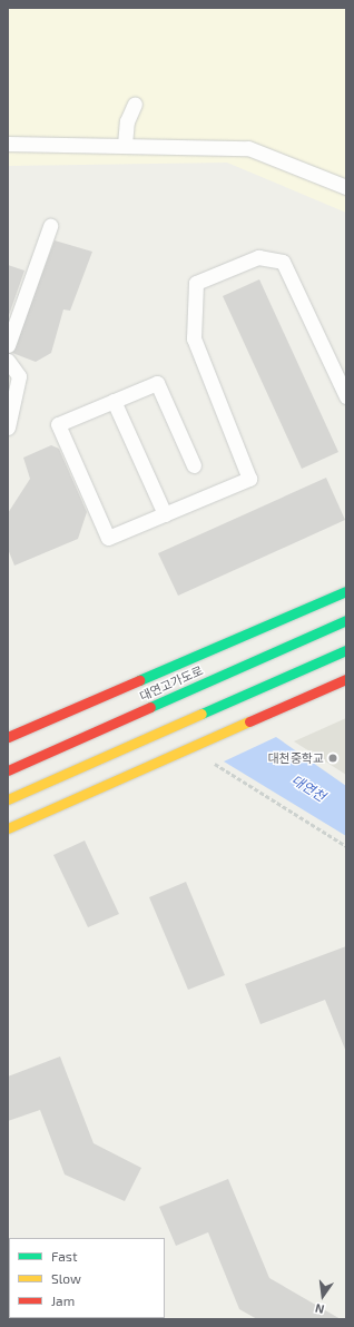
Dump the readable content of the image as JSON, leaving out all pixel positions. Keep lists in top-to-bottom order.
{
  "streets": {
    "main road": ["대연고가도로"]
  },
  "water": ["대연천"],
  "places": ["대천중학교"],
  "legend": ["Fast", "Slow", "Jam"],
  "north": "bottom"
}
